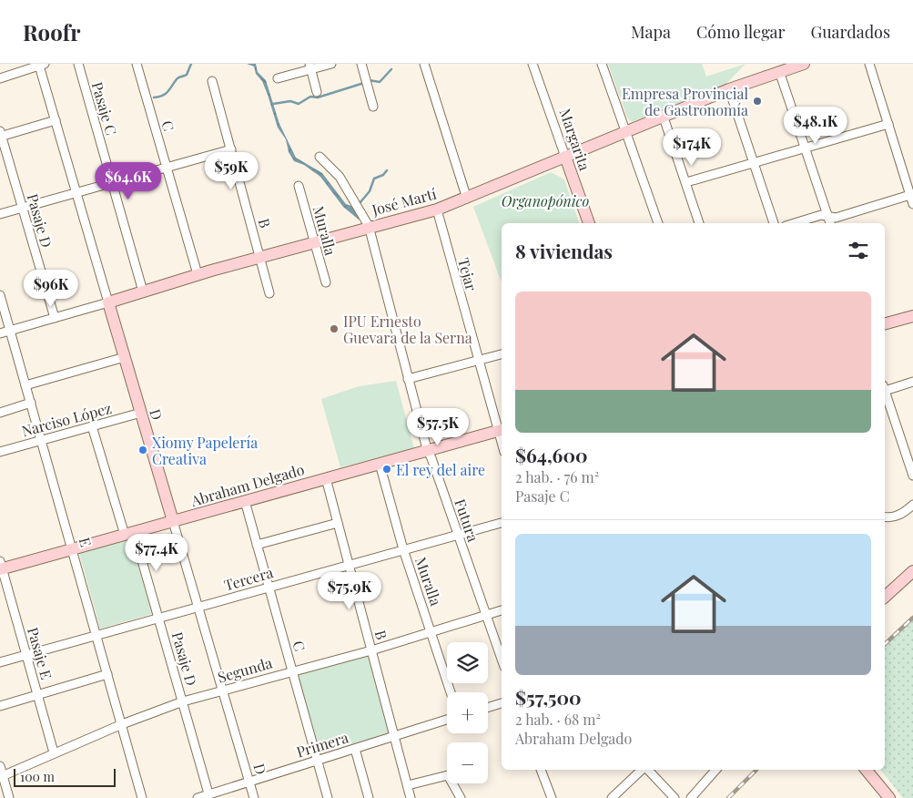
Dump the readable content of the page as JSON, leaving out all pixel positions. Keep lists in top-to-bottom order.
{
  "streets": {
    "street": [
      "Pasaje C",
      "C",
      "Margarita",
      "José Martí",
      "Pasaje D",
      "B",
      "Muralla",
      "Tejar",
      "D",
      "Narciso López",
      "Abraham Delgado",
      "Futura",
      "E",
      "Tercera",
      "Pasaje E",
      "Segunda",
      "Primera"
    ]
  },
  "crossings": [
    ["Pasaje C", "José Martí"],
    ["C", "José Martí"],
    ["C", "Abraham Delgado"],
    ["C", "Tercera"],
    ["C", "Segunda"],
    ["C", "Primera"],
    ["Margarita", "José Martí"],
    ["José Martí", "Pasaje D"],
    ["José Martí", "B"],
    ["José Martí", "Muralla"],
    ["José Martí", "Tejar"],
    ["José Martí", "D"],
    ["José Martí", "Futura"],
    ["José Martí", "E"],
    ["Pasaje D", "Narciso López"],
    ["Pasaje D", "Abraham Delgado"],
    ["Pasaje D", "Tercera"],
    ["Pasaje D", "Segunda"],
    ["Pasaje D", "Primera"],
    ["B", "Abraham Delgado"],
    ["B", "Tercera"],
    ["B", "Segunda"],
    ["B", "Primera"],
    ["Muralla", "Abraham Delgado"],
    ["Muralla", "Tercera"],
    ["Muralla", "Segunda"],
    ["Tejar", "Abraham Delgado"],
    ["D", "Narciso López"],
    ["D", "Abraham Delgado"],
    ["D", "Tercera"],
    ["D", "Segunda"],
    ["D", "Primera"],
    ["Narciso López", "E"],
    ["Abraham Delgado", "Futura"],
    ["Abraham Delgado", "E"],
    ["Abraham Delgado", "Pasaje E"],
    ["Futura", "Tercera"],
    ["Futura", "Segunda"],
    ["E", "Tercera"],
    ["E", "Segunda"],
    ["Tercera", "Pasaje E"],
    ["Pasaje E", "Segunda"]
  ],
  "parks": ["Organopónico"],
  "places": [
    "Empresa Provincial de Gastronomía",
    "IPU Ernesto Guevara de la Serna",
    "Xiomy Papelería Creativa",
    "El rey del aire"
  ],
  "scale_bar": "100 m",
  "page": {
    "header": "Roofr",
    "nav": ["Mapa", "Cómo llegar", "Guardados"],
    "price": [
      "$48.1K",
      "$174K",
      "$59K",
      "$64.6K",
      "$96K",
      "$57.5K",
      "$77.4K",
      "$75.9K"
    ],
    "heading": "8 viviendas",
    "list": [
      {
        "name": "$64,600",
        "note": "2 hab. · 76 m² · Pasaje C"
      },
      {
        "name": "$57,500",
        "note": "2 hab. · 68 m² · Abraham Delgado"
      }
    ],
    "map_buttons": ["+", "−"],
    "scale": "100 m"
  }
}
